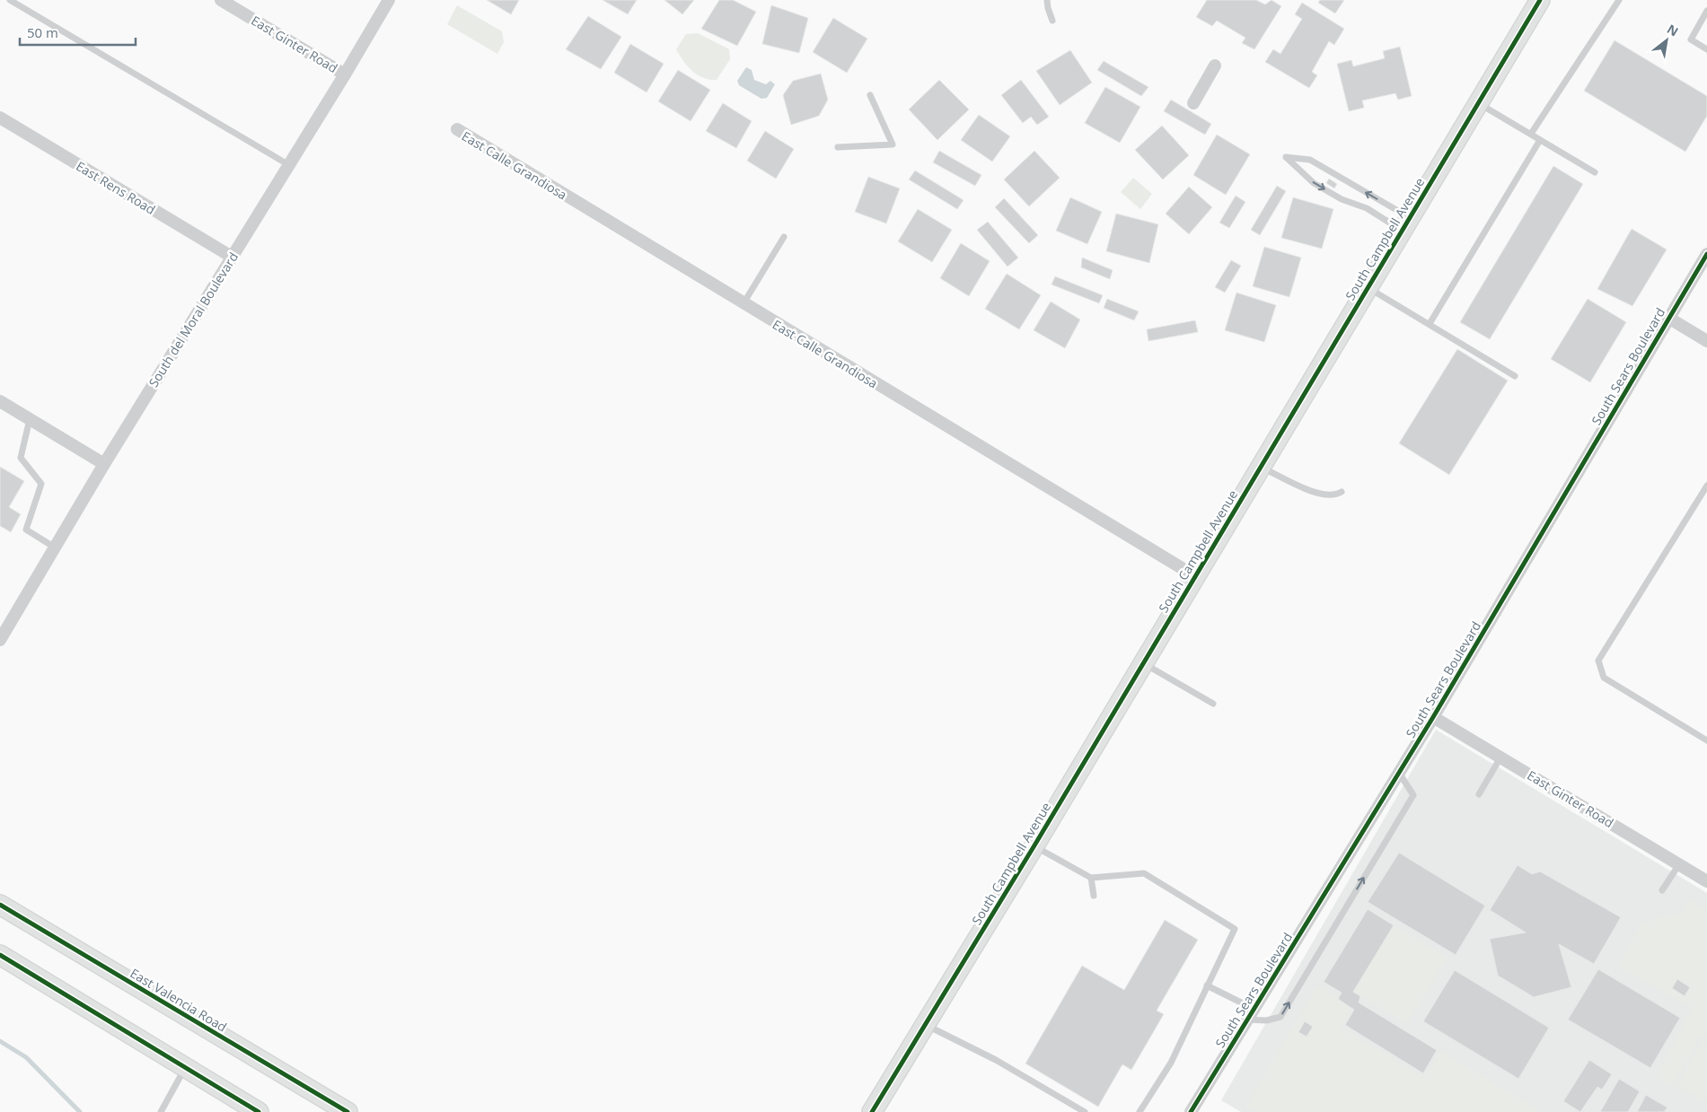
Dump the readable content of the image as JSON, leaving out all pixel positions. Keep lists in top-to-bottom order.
{
  "streets": {
    "main road": ["South Campbell Avenue", "East Valencia Road"],
    "street": [
      "East Ginter Road",
      "East Calle Grandiosa",
      "East Rens Road",
      "South del Moral Boulevard",
      "South Sears Boulevard"
    ]
  },
  "crossings": [
    ["East Ginter Road", "South del Moral Boulevard"],
    ["East Ginter Road", "South Sears Boulevard"],
    ["East Calle Grandiosa", "South Campbell Avenue"],
    ["East Rens Road", "South del Moral Boulevard"]
  ],
  "scale_bar": "50 m",
  "north": "top right"
}
